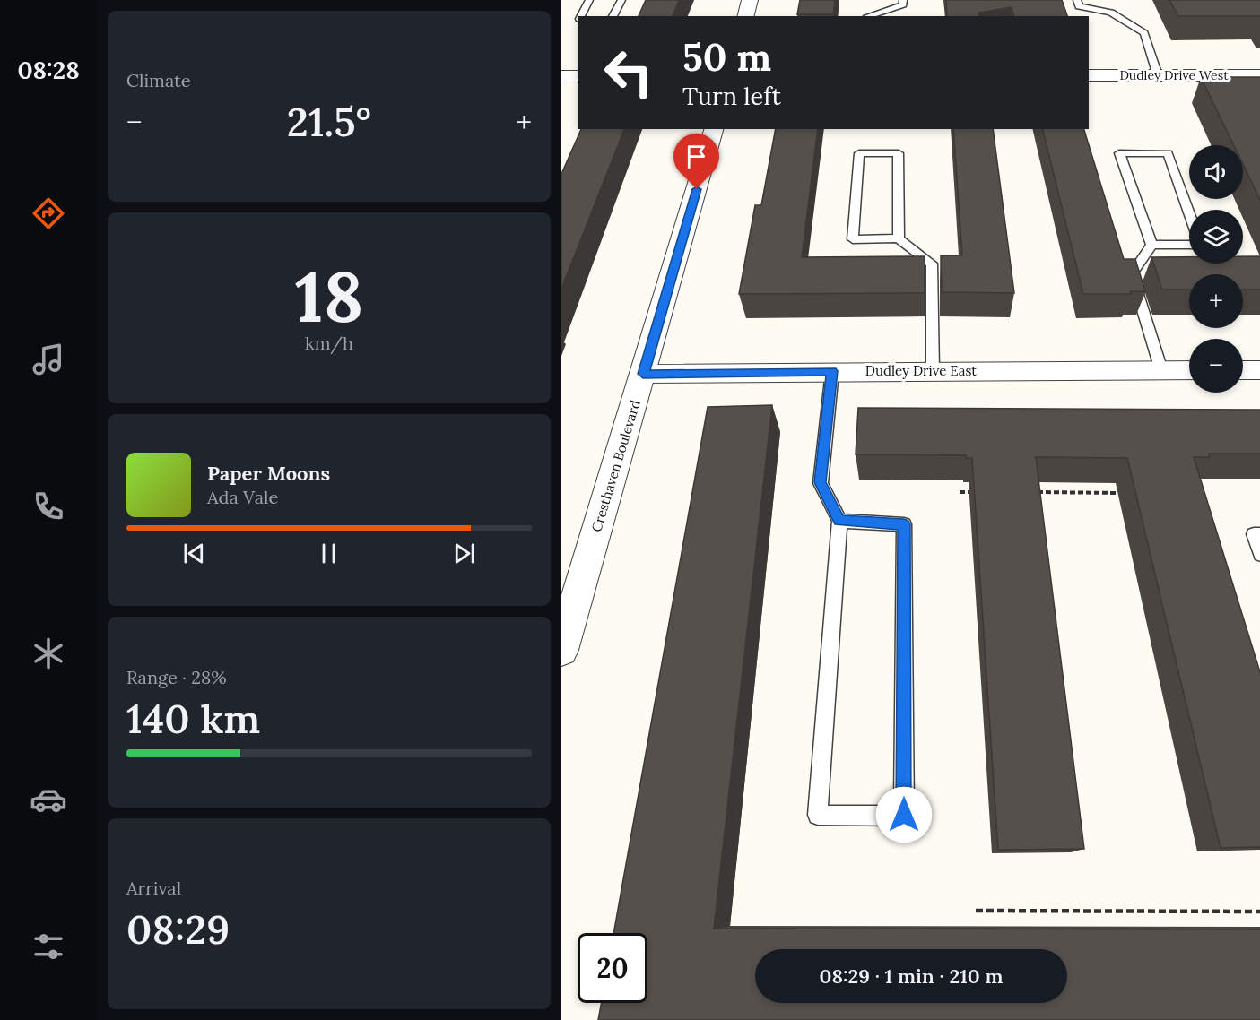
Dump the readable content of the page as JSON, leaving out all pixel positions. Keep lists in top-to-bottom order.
{
  "streets": {
    "street": ["Dudley Drive West", "Dudley Drive East", "Cresthaven Boulevard"]
  },
  "crossings": [
    ["Dudley Drive East", "Cresthaven Boulevard"]
  ],
  "page": {
    "tabs": "08:28",
    "tile": [
      "Climate",
      ["18", "km/h"],
      ["Range · 28%", "140 km"],
      ["Arrival", "08:29"]
    ],
    "turn": ["50 m", "Turn left"],
    "heat": ["−", "21.5°", "+"],
    "map_buttons": ["+", "−"],
    "song": ["Paper Moons", "Ada Vale"],
    "limit": "20",
    "trip": "08:29 · 1 min · 210 m"
  }
}
